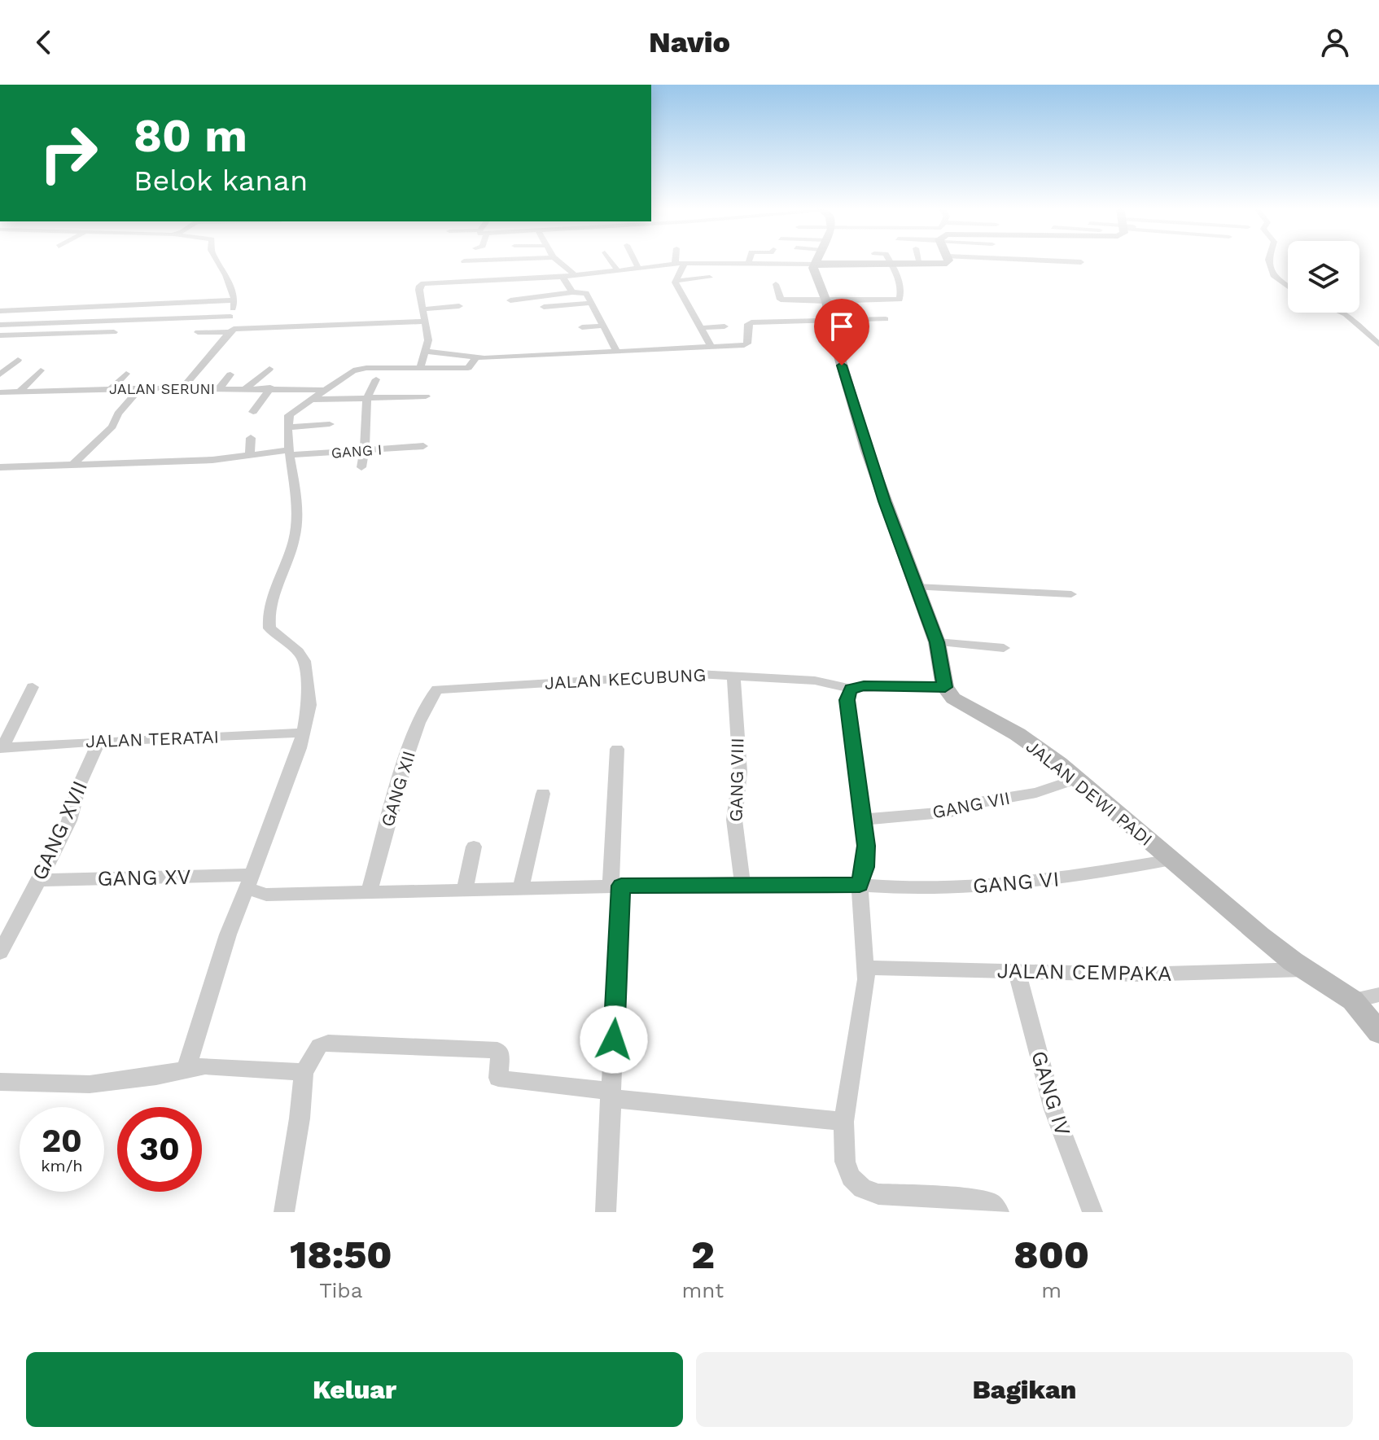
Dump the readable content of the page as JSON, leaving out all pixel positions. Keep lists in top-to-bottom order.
{
  "streets": {
    "street": [
      "JALAN SERUNI",
      "GANG I",
      "JALAN KECUBUNG",
      "JALAN TERATAI",
      "GANG VIII",
      "GANG XII",
      "JALAN DEWI PADI",
      "GANG VII",
      "GANG XVII",
      "GANG XV",
      "GANG VI",
      "JALAN CEMPAKA",
      "GANG IV"
    ]
  },
  "crossings": [
    ["JALAN KECUBUNG", "GANG VIII"],
    ["JALAN KECUBUNG", "GANG XII"],
    ["JALAN KECUBUNG", "JALAN DEWI PADI"],
    ["JALAN TERATAI", "GANG XVII"],
    ["GANG VIII", "GANG VI"],
    ["GANG XII", "GANG XV"],
    ["JALAN DEWI PADI", "GANG VII"],
    ["JALAN DEWI PADI", "GANG VI"],
    ["JALAN DEWI PADI", "JALAN CEMPAKA"],
    ["GANG XVII", "GANG XV"],
    ["GANG XV", "GANG VI"],
    ["JALAN CEMPAKA", "GANG IV"]
  ],
  "page": {
    "header": "Navio",
    "turn": ["80 m", "Belok kanan"],
    "speed": "20 km/h",
    "limit": "30",
    "eta": [
      "18:50",
      "Tiba",
      "2",
      "mnt",
      "800",
      "m"
    ],
    "buttons": ["Keluar", "Bagikan"]
  }
}
